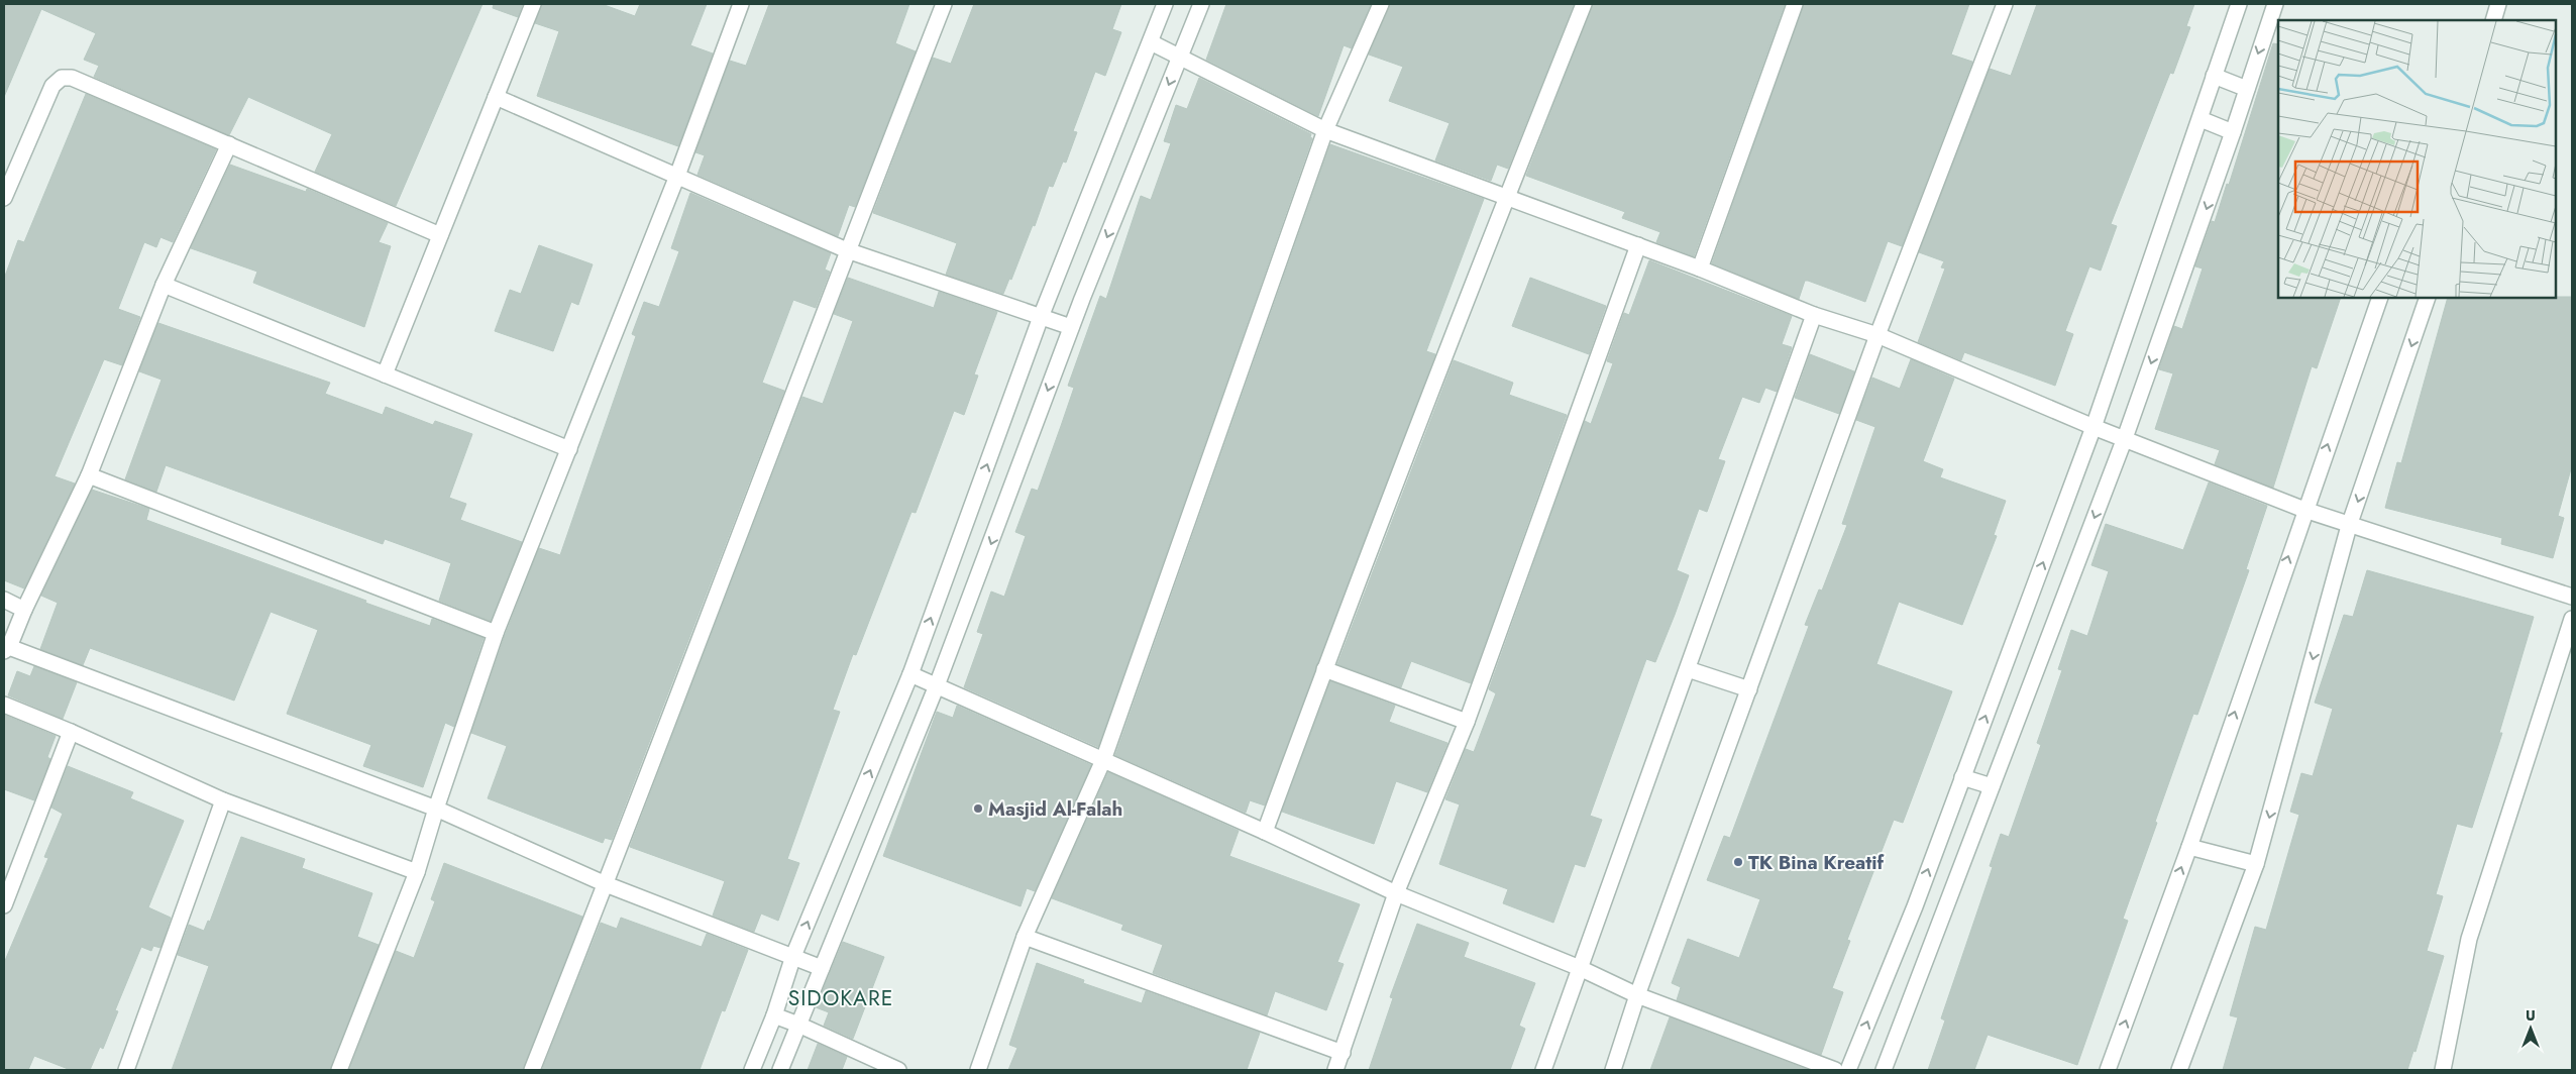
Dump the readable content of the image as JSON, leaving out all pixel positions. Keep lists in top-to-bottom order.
{
  "districts": ["SIDOKARE"],
  "places": ["Masjid Al-Falah", "TK Bina Kreatif"],
  "north": "top"
}
